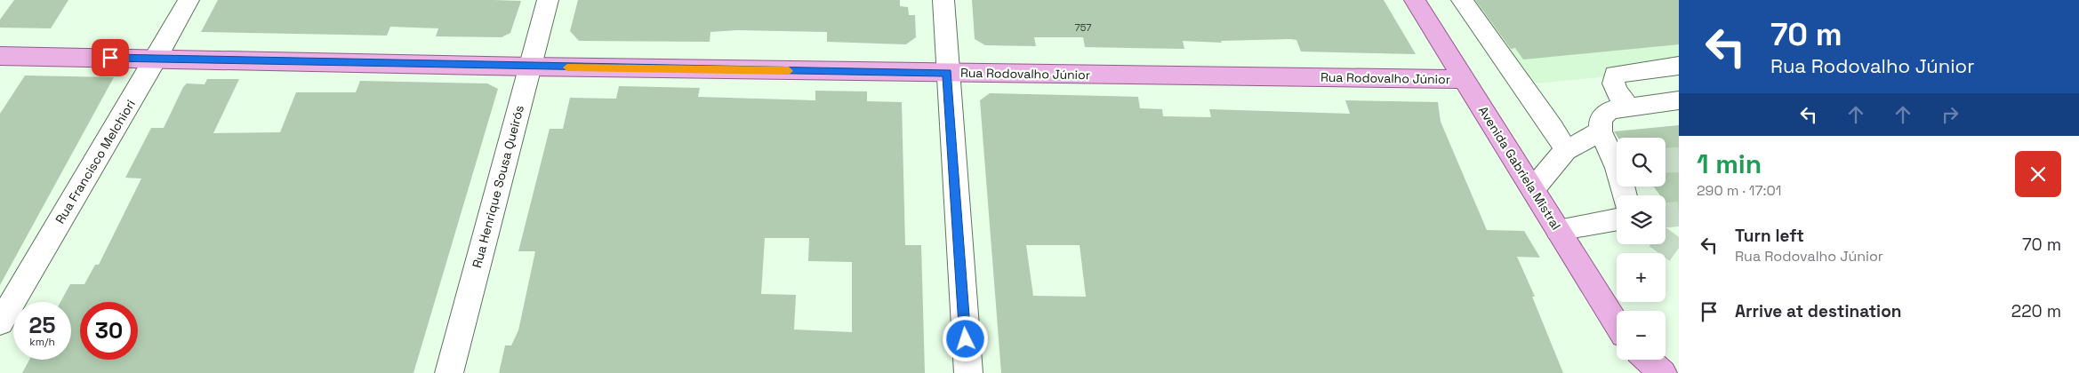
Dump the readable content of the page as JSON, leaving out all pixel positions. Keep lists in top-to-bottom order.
{
  "streets": {
    "main road": ["Rua Rodovalho Júnior", "Avenida Gabriela Mistral"],
    "street": ["Rua Francisco Melchiori", "Rua Henrique Sousa Queirós"]
  },
  "crossings": [
    ["Rua Rodovalho Júnior", "Rua Francisco Melchiori"],
    ["Rua Rodovalho Júnior", "Avenida Gabriela Mistral"],
    ["Rua Rodovalho Júnior", "Rua Henrique Sousa Queirós"]
  ],
  "house_numbers": ["757"],
  "page": {
    "turn": ["70 m", "Rua Rodovalho Júnior"],
    "heading": ["1 min", "290 m · 17:01"],
    "map_buttons": ["+", "−"],
    "list": [
      {
        "name": "Turn left",
        "note": "Rua Rodovalho Júnior",
        "value": "70 m"
      },
      {
        "name": "Arrive at destination",
        "value": "220 m"
      }
    ],
    "speed": "25 km/h",
    "limit": "30"
  }
}
